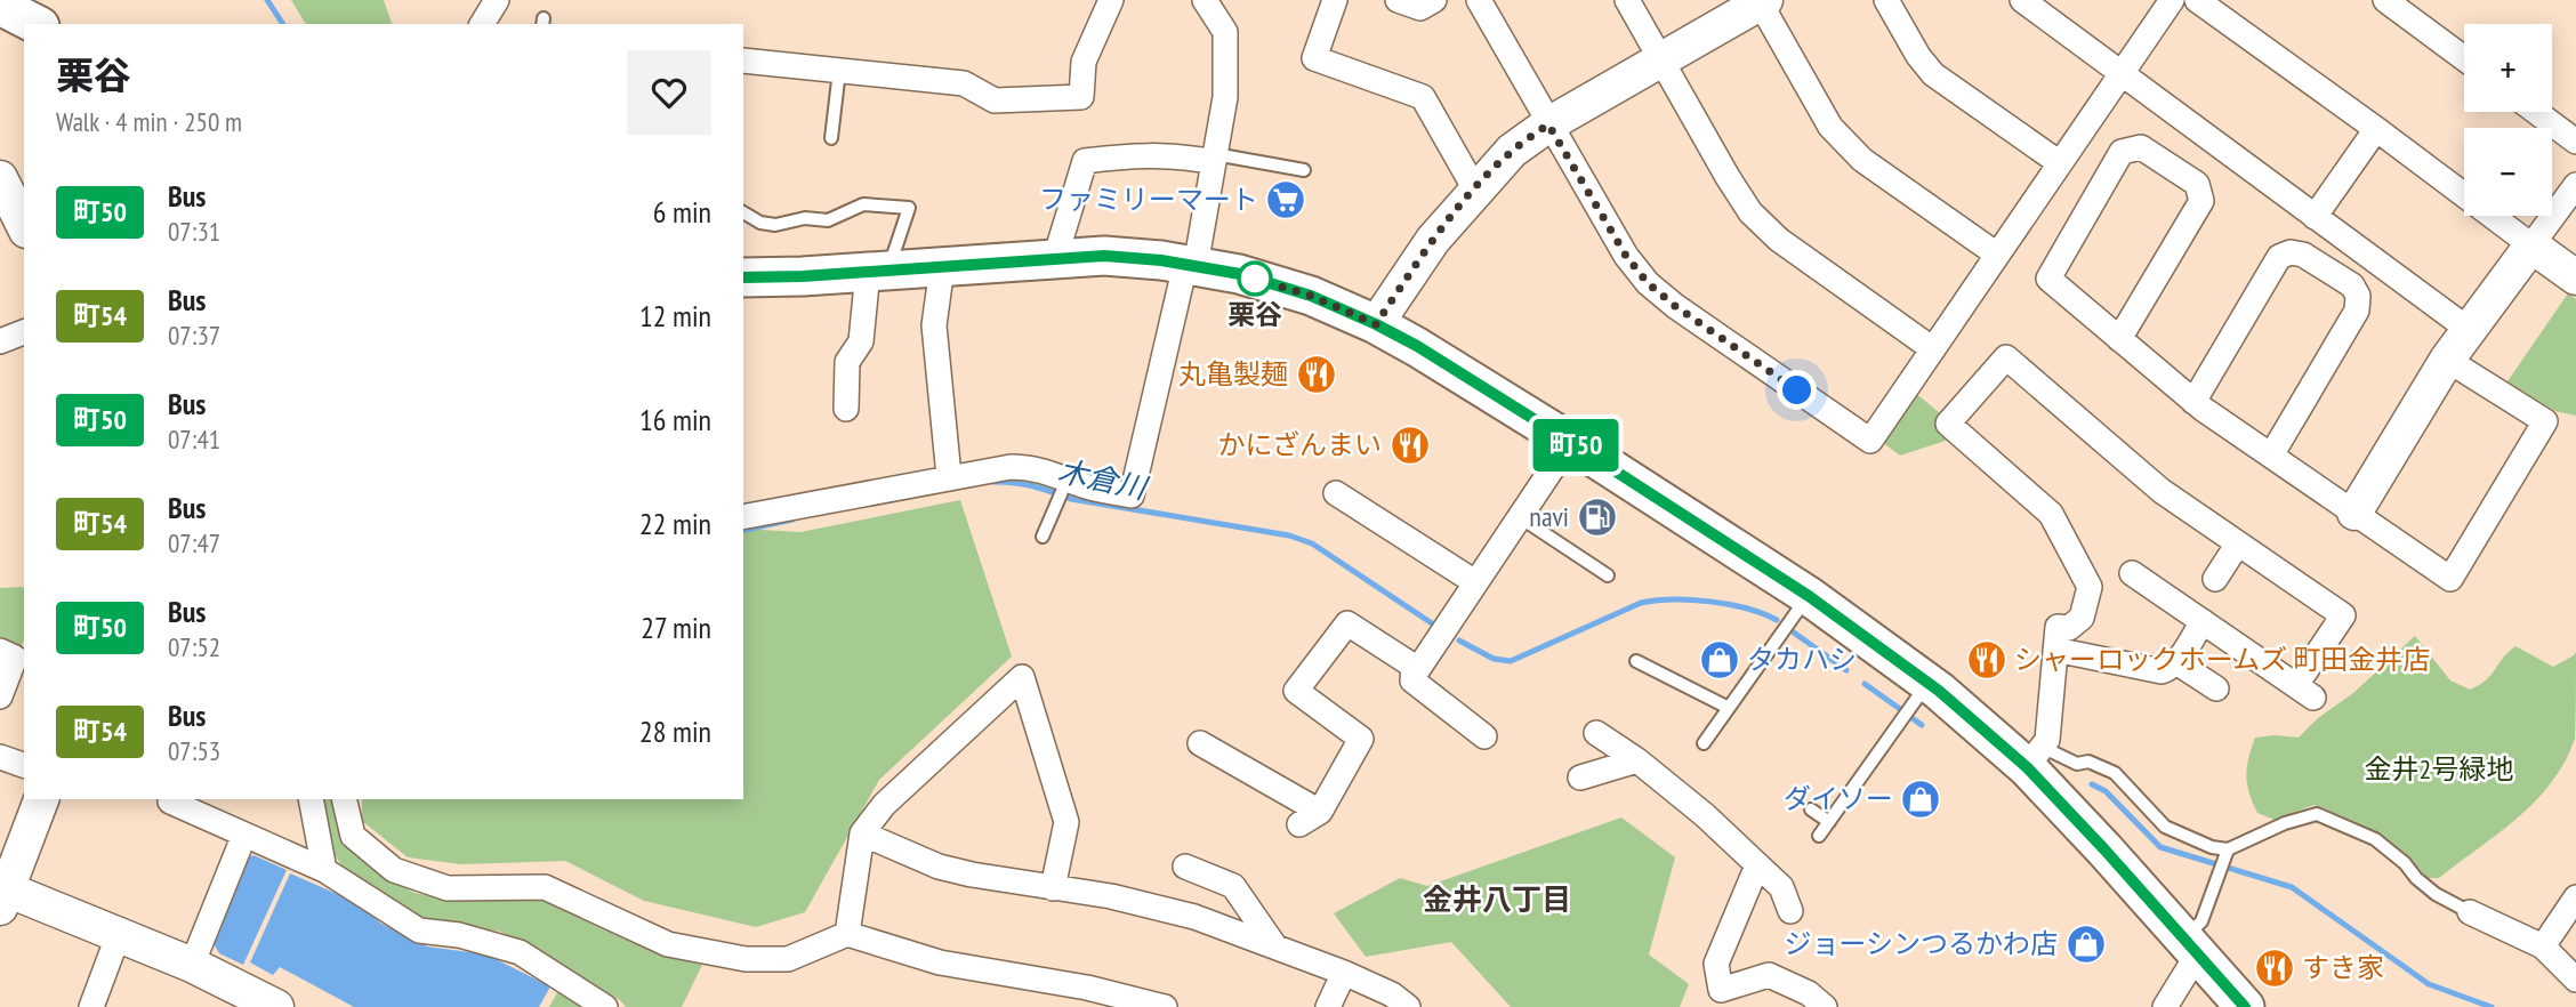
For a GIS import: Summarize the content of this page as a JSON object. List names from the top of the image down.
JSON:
{
  "districts": ["金井八丁目"],
  "water": ["木倉川"],
  "parks": ["金井2号緑地"],
  "places": {
    "supermarket": ["ファミリーマート"],
    "other": ["栗谷"],
    "restaurant": [
      "丸亀製麺",
      "かにざんまい",
      "シャーロックホームズ 町田金井店",
      "すき家"
    ],
    "fuel station": ["navi"],
    "shop": ["タカハシ", "ダイソー", "ジョーシンつるかわ店"]
  },
  "lines": ["bus line 町50"],
  "page": {
    "on_map": "町50",
    "map_buttons": ["+", "−"],
    "heading": ["栗谷", "Walk · 4 min · 250 m"],
    "list": [
      {
        "mark": "町50",
        "name": "Bus",
        "note": "07:31",
        "value": "6 min"
      },
      {
        "mark": "町54",
        "name": "Bus",
        "note": "07:37",
        "value": "12 min"
      },
      {
        "mark": "町50",
        "name": "Bus",
        "note": "07:41",
        "value": "16 min"
      },
      {
        "mark": "町54",
        "name": "Bus",
        "note": "07:47",
        "value": "22 min"
      },
      {
        "mark": "町50",
        "name": "Bus",
        "note": "07:52",
        "value": "27 min"
      },
      {
        "mark": "町54",
        "name": "Bus",
        "note": "07:53",
        "value": "28 min"
      }
    ]
  }
}
